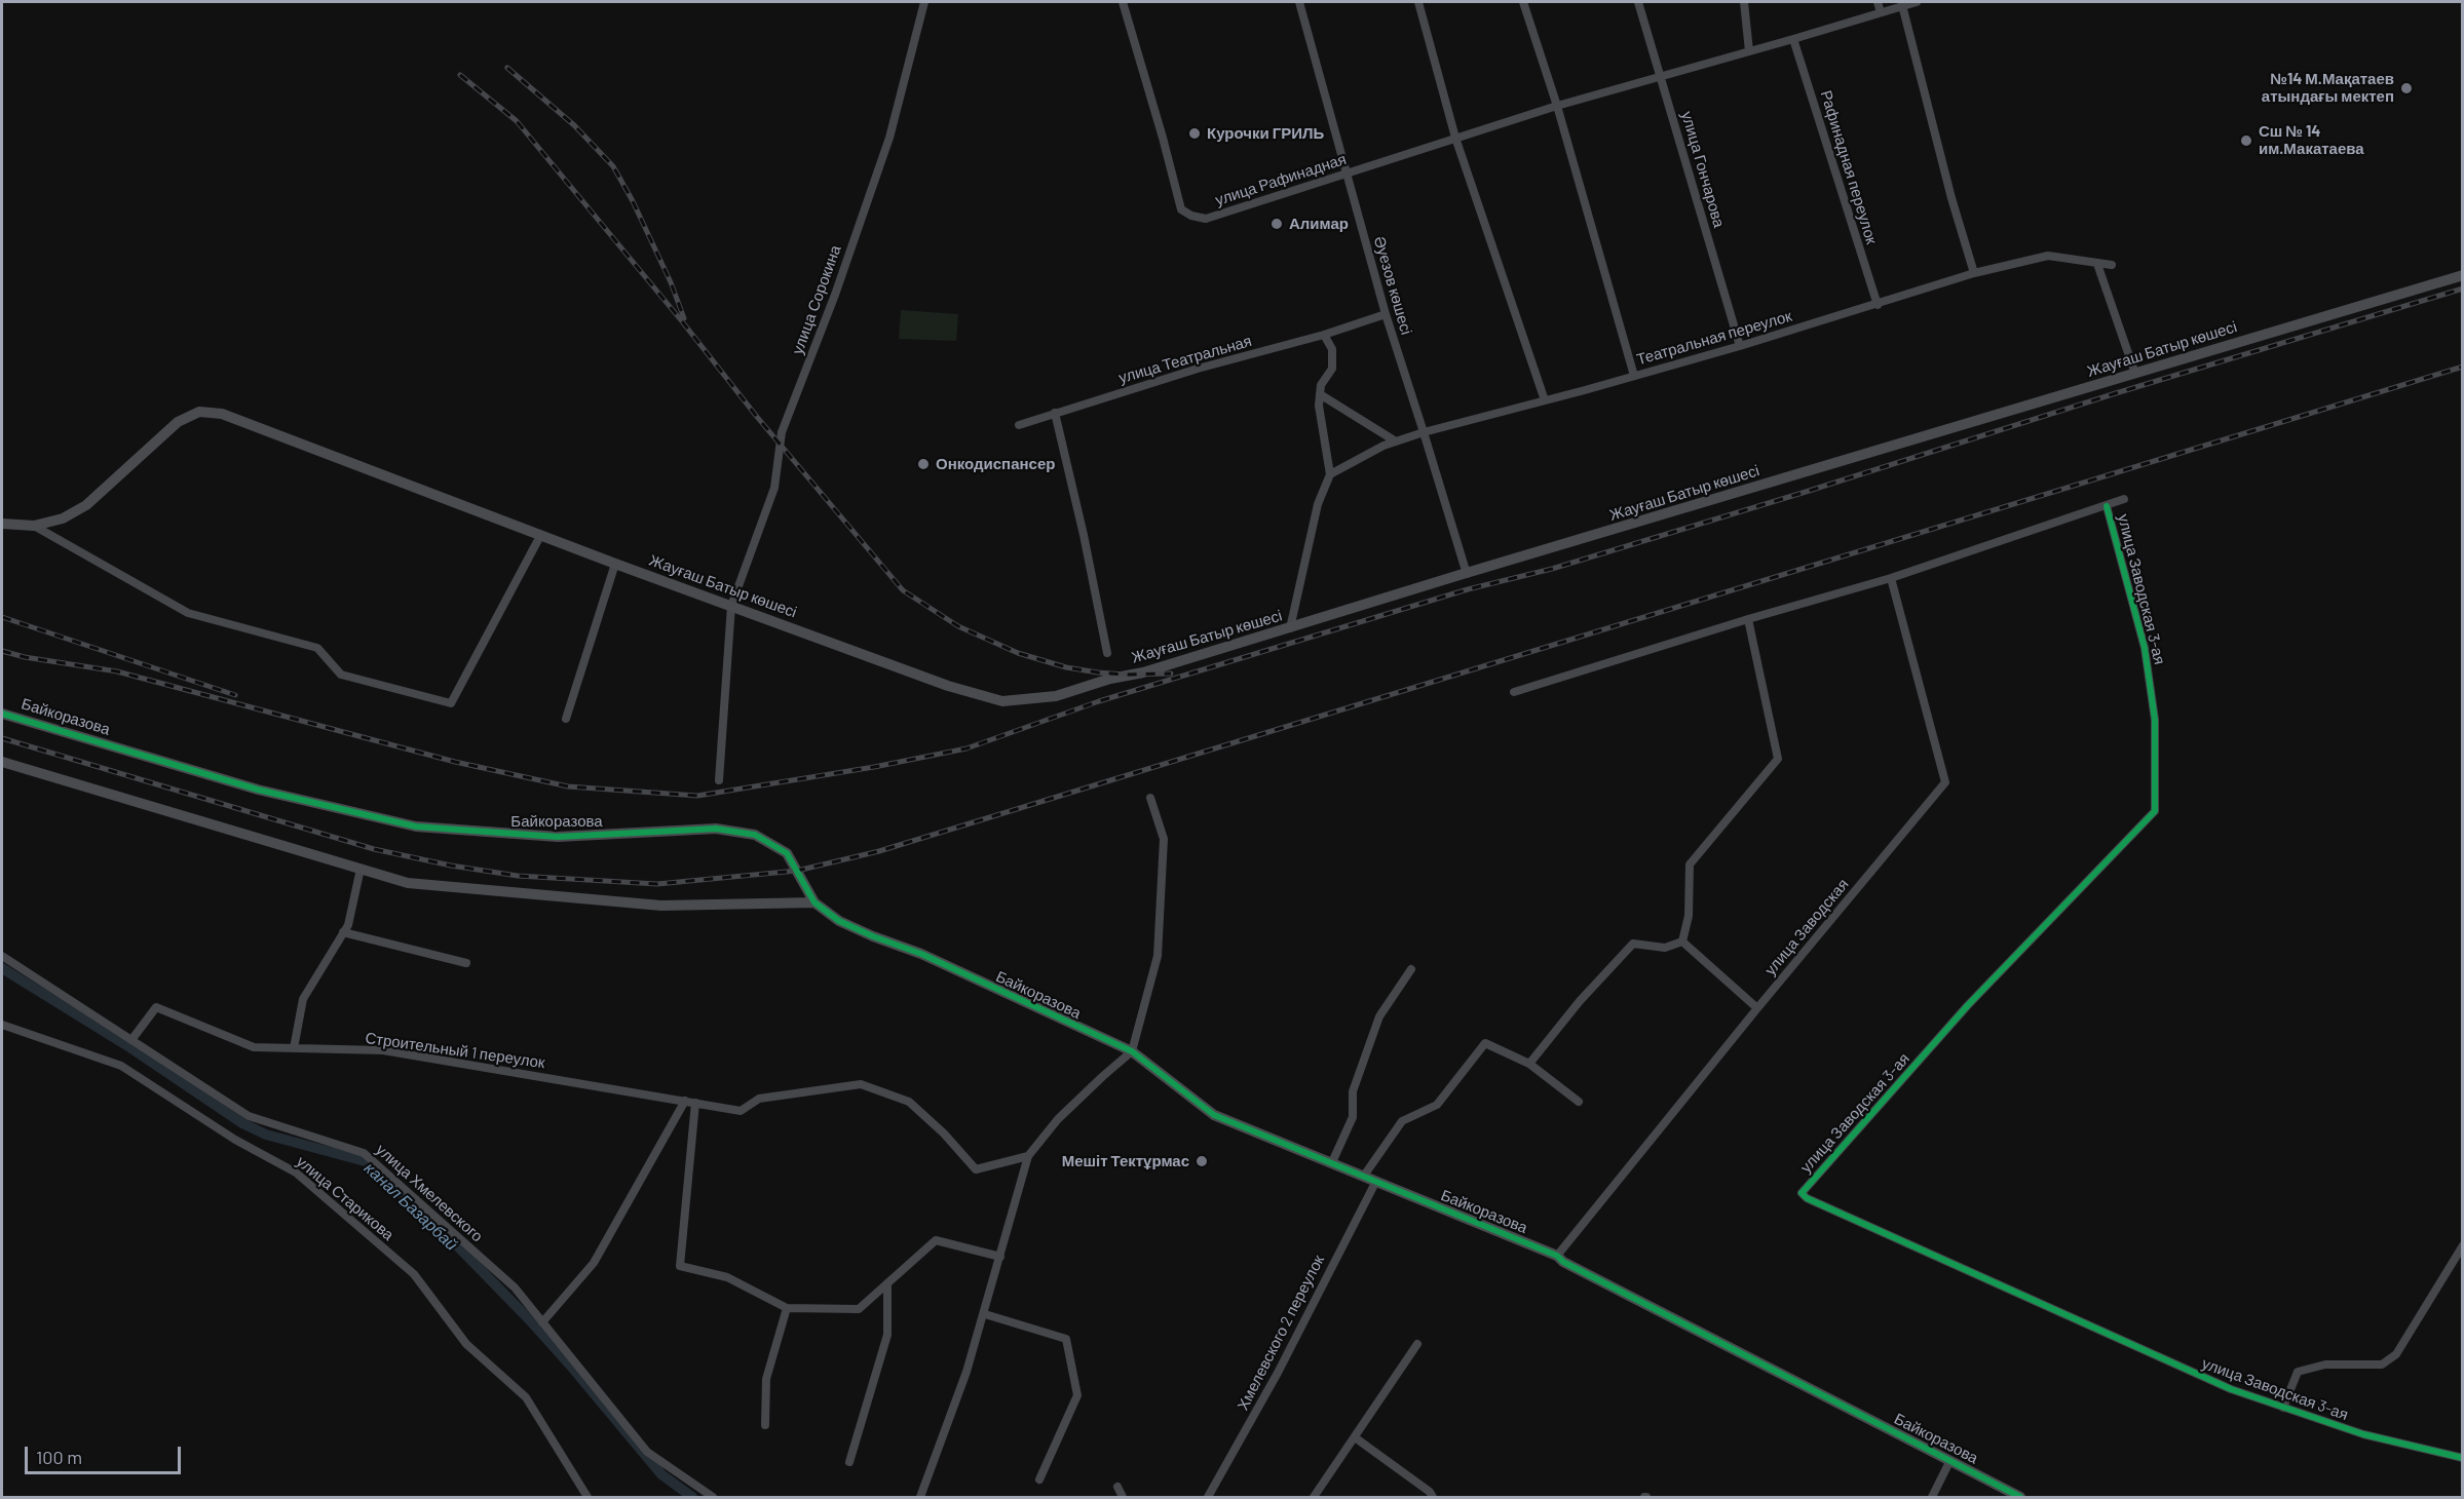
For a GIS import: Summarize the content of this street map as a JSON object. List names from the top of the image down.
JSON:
{
  "streets": {
    "street": [
      "Рафинадная переулок",
      "улица Гончарова",
      "улица Рафинадная",
      "Әуезов көшесі",
      "улица Сорокина",
      "Театральная переулок",
      "Жауғаш Батыр көшесі",
      "улица Театральная",
      "улица Заводская 3-ая",
      "Байкоразова",
      "улица Заводская",
      "Строительный 1 переулок",
      "улица Хмелевского",
      "улица Старикова",
      "Хмелевского 2 переулок"
    ]
  },
  "crossings": [
    ["Рафинадная переулок", "улица Рафинадная"],
    ["Рафинадная переулок", "Театральная переулок"],
    ["улица Гончарова", "улица Рафинадная"],
    ["улица Гончарова", "Театральная переулок"],
    ["улица Рафинадная", "Әуезов көшесі"],
    ["Әуезов көшесі", "Театральная переулок"],
    ["Әуезов көшесі", "Жауғаш Батыр көшесі"],
    ["Әуезов көшесі", "улица Театральная"],
    ["улица Сорокина", "Жауғаш Батыр көшесі"],
    ["Байкоразова", "улица Заводская"],
    ["Байкоразова", "Хмелевского 2 переулок"],
    ["Строительный 1 переулок", "улица Хмелевского"]
  ],
  "water": ["канал Базарбай"],
  "places": [
    "№14 М.Мақатаев атындағы мектеп",
    "Курочки ГРИЛЬ",
    "Сш № 14 им.Макатаева",
    "Алимар",
    "Онкодиспансер",
    "Мешіт Тектұрмас"
  ],
  "scale_bar": "100 m"
}
